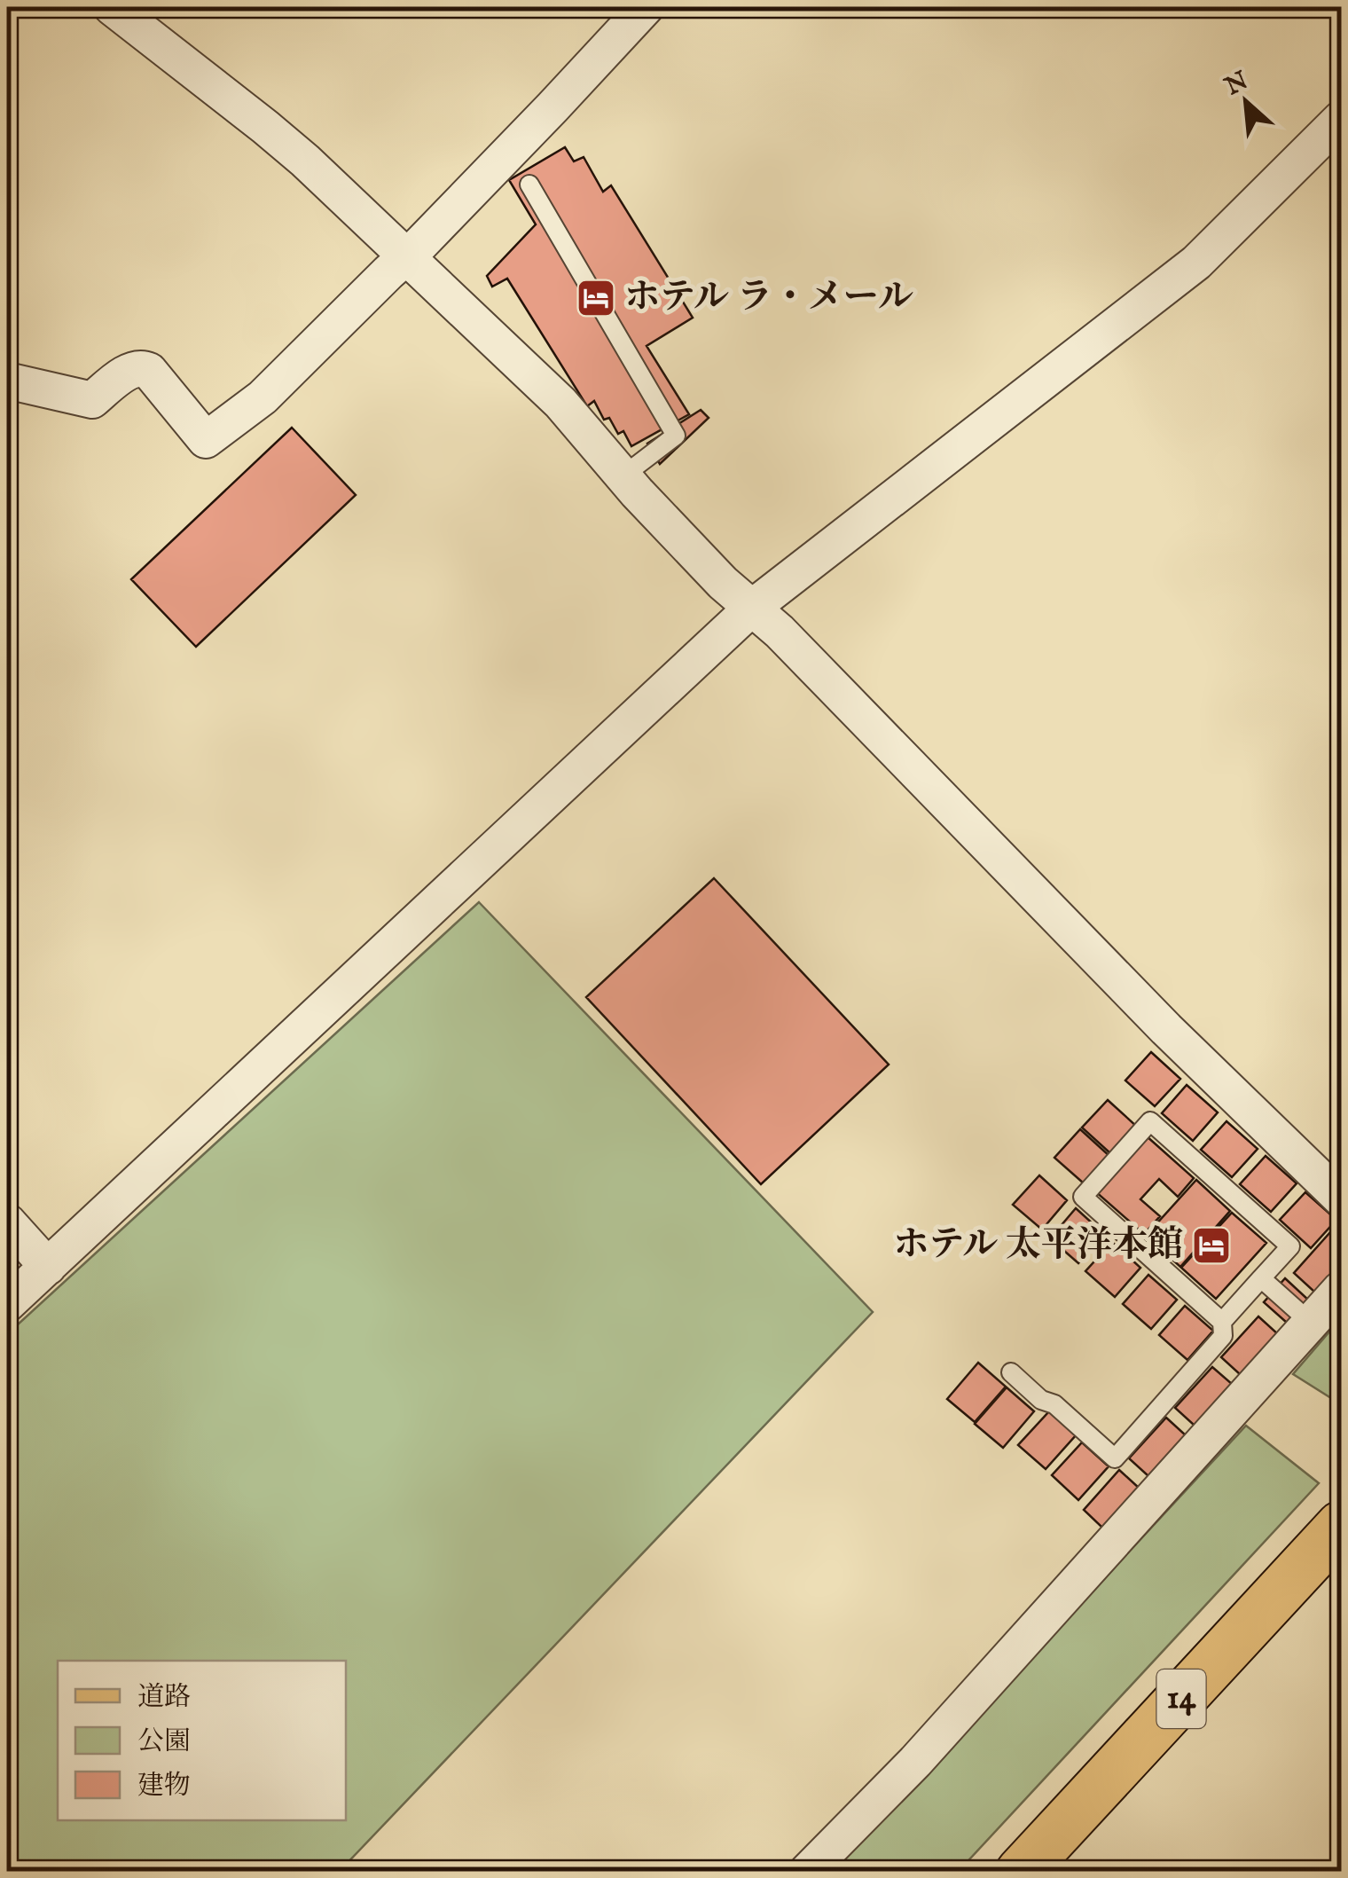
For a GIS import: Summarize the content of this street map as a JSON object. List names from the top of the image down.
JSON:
{
  "streets": {
    "main road": ["14"]
  },
  "places": {
    "hotel": ["ホテル ラ・メール", "ホテル 太平洋本館"]
  },
  "legend": ["道路", "公園", "建物"],
  "north": "top left"
}
